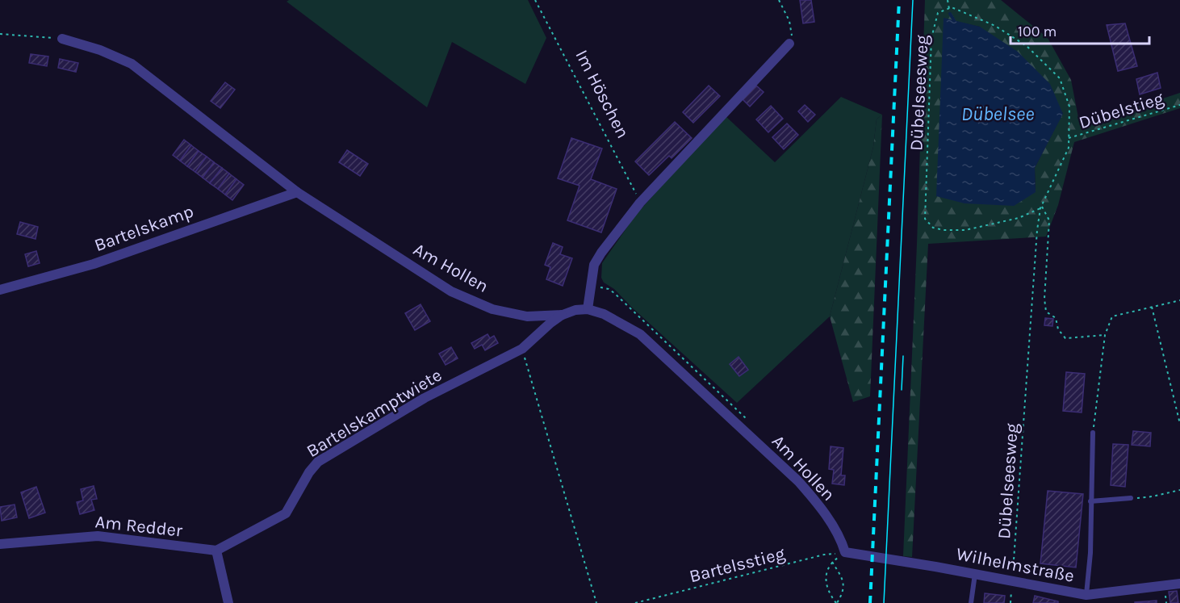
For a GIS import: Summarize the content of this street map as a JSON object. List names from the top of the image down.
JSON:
{
  "streets": {
    "street": [
      "Bartelskamp",
      "Am Hollen",
      "Bartelskamptwiete",
      "Am Redder",
      "Wilhelmstraße"
    ],
    "path": [
      "Dübelseesweg",
      "Im Höschen",
      "Dübelstieg",
      "Bartelsstieg"
    ]
  },
  "crossings": [
    ["Dübelseesweg", "Dübelstieg"],
    ["Dübelseesweg", "Wilhelmstraße"],
    ["Bartelskamp", "Am Hollen"],
    ["Am Hollen", "Bartelskamptwiete"],
    ["Am Hollen", "Bartelsstieg"],
    ["Am Hollen", "Wilhelmstraße"],
    ["Bartelskamptwiete", "Am Redder"],
    ["Bartelsstieg", "Wilhelmstraße"]
  ],
  "water": ["Dübelsee"],
  "scale_bar": "100 m"
}
